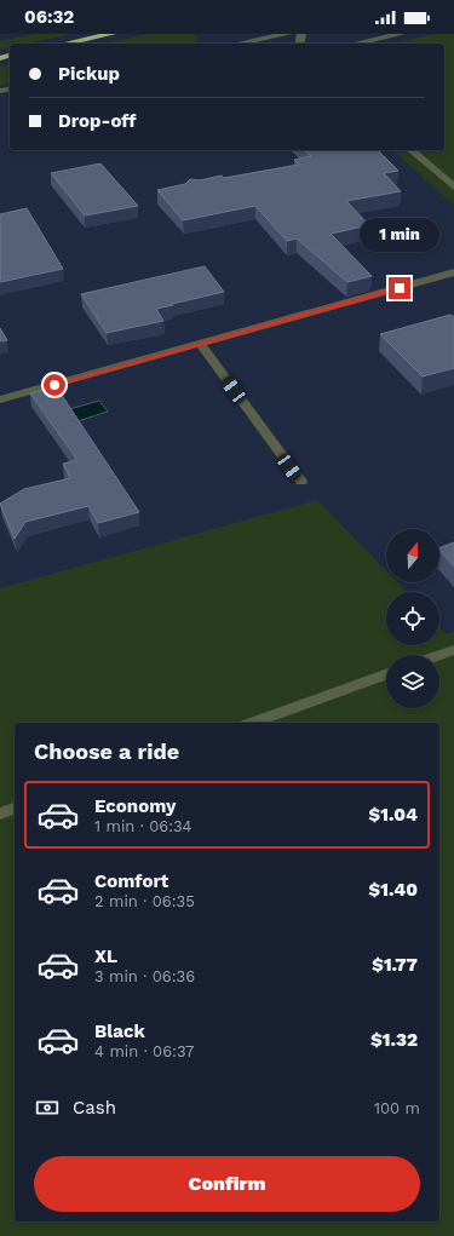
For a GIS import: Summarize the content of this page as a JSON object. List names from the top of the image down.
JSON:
{
  "north": "top",
  "page": {
    "status": "06:32",
    "banner": ["Pickup", "Drop-off"],
    "bubble": "1 min",
    "heading": "Choose a ride",
    "list": [
      {
        "name": "Economy",
        "note": "1 min · 06:34",
        "value": "$1.04"
      },
      {
        "name": "Comfort",
        "note": "2 min · 06:35",
        "value": "$1.40"
      },
      {
        "name": "XL",
        "note": "3 min · 06:36",
        "value": "$1.77"
      },
      {
        "name": "Black",
        "note": "4 min · 06:37",
        "value": "$1.32"
      }
    ],
    "pay": ["Cash", "100 m"],
    "buttons": "Confirm"
  }
}
